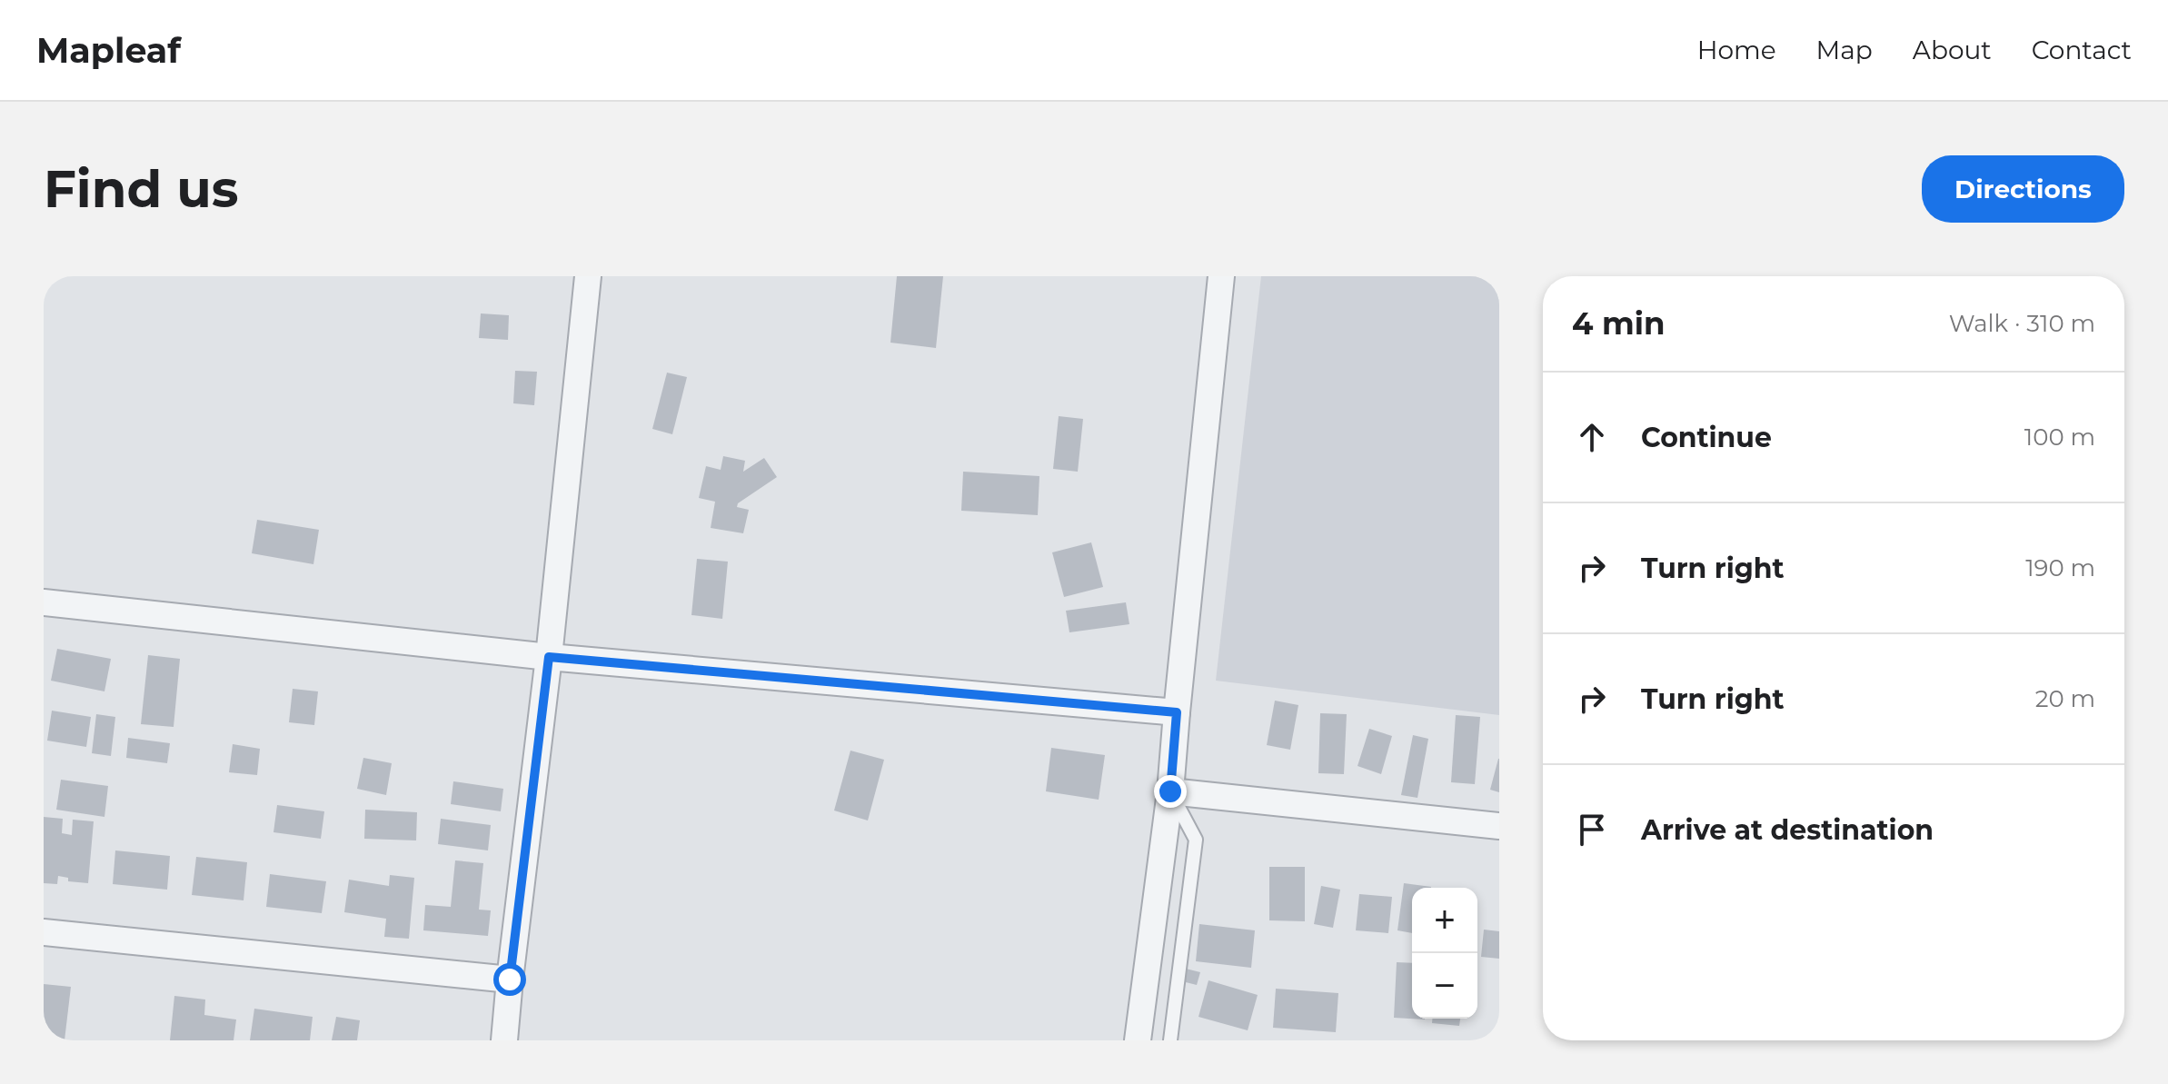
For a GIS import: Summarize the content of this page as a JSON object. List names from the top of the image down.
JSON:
{
  "page": {
    "header": "Mapleaf",
    "nav": [
      "Home",
      "Map",
      "About",
      "Contact"
    ],
    "buttons": "Directions",
    "title": "Find us",
    "heading": ["4 min", "Walk · 310 m"],
    "list": [
      ["Continue", "100 m"],
      ["Turn right", "190 m"],
      ["Turn right", "20 m"],
      "Arrive at destination"
    ],
    "map_buttons": ["+", "−"]
  }
}
